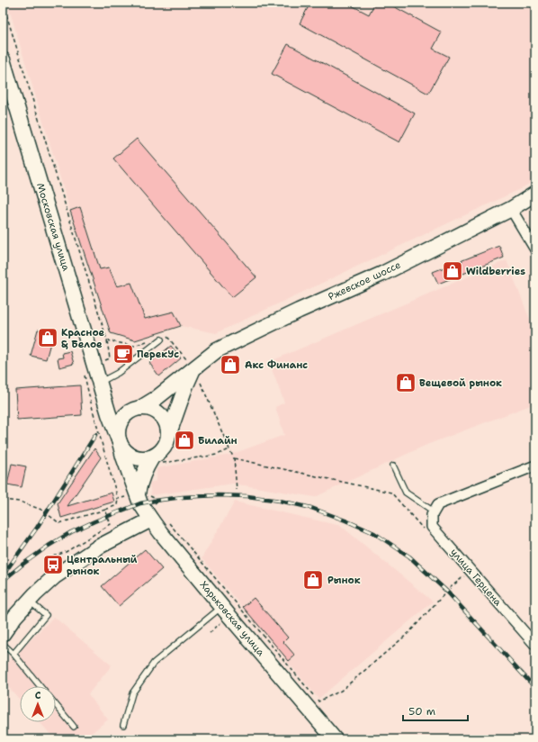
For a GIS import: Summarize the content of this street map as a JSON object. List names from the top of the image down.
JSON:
{
  "streets": {
    "main road": ["Московская улица", "Ржевское шоссе", "Харьковская улица"],
    "street": ["улица Герцена"]
  },
  "crossings": [
    ["Московская улица", "Ржевское шоссе"],
    ["Московская улица", "Харьковская улица"],
    ["Ржевское шоссе", "Харьковская улица"]
  ],
  "places": {
    "shop": [
      "Wildberries",
      "Красное & Белое",
      "Акс Финанс",
      "Вещевой рынок",
      "Билайн",
      "Рынок"
    ],
    "cafe": ["ПерекУс"],
    "bus stop": ["Центральный рынок"]
  },
  "scale_bar": "50 m",
  "north": "top"
}
